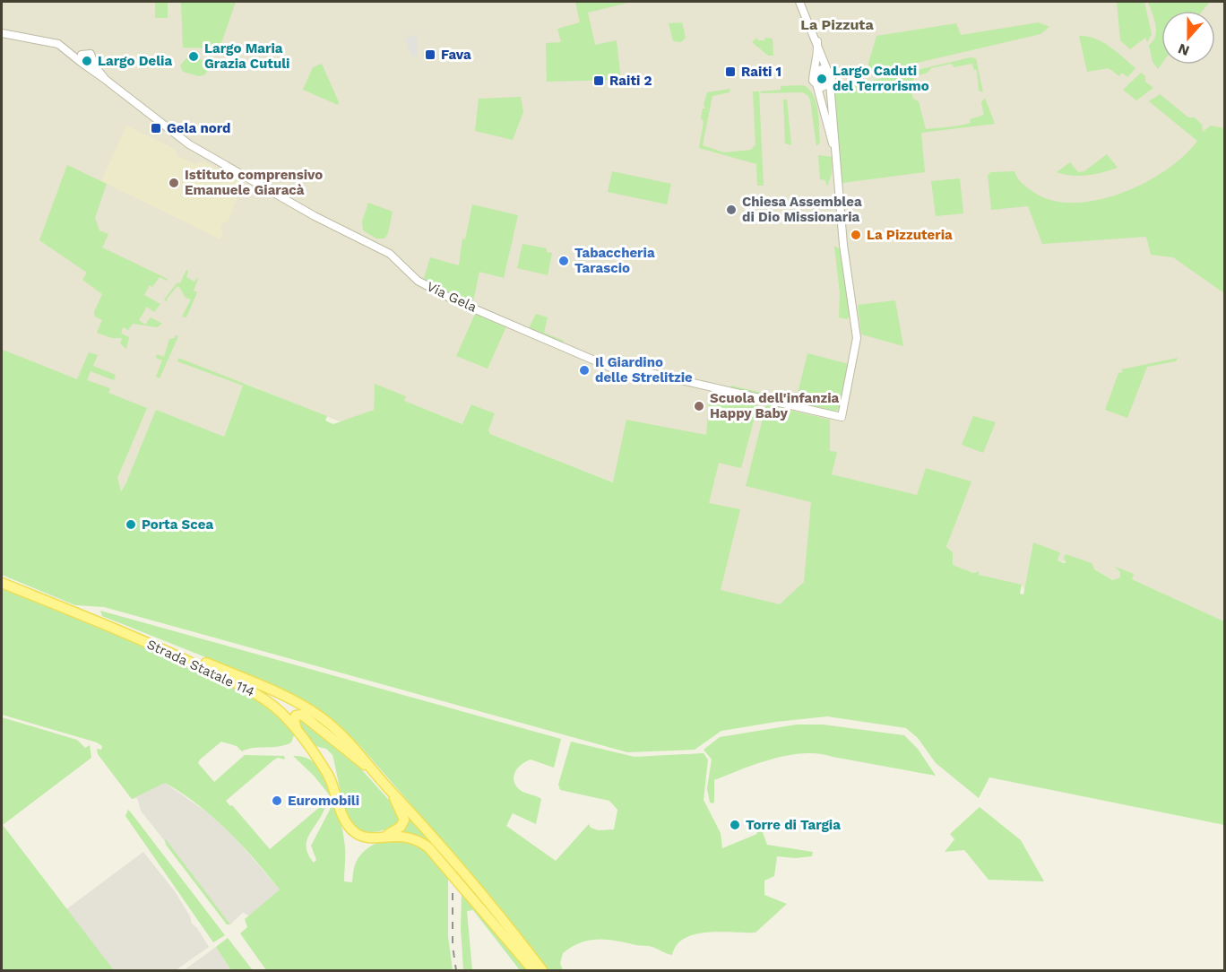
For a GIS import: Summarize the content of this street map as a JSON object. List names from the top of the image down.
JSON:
{
  "streets": {
    "main road": ["Strada Statale 114"],
    "street": ["Via Gela"]
  },
  "districts": ["La Pizzuta"],
  "places": {
    "transit": [
      "Fava",
      "Raiti 1",
      "Raiti 2",
      "Gela nord"
    ],
    "other": [
      "Largo Maria Grazia Cutuli",
      "Largo Delia",
      "Largo Caduti del Terrorismo",
      "Istituto comprensivo Emanuele Giaracà",
      "Chiesa Assemblea di Dio Missionaria",
      "La Pizzuteria",
      "Tabaccheria Tarascio",
      "Il Giardino delle Strelitzie",
      "Scuola dell'infanzia Happy Baby",
      "Porta Scea",
      "Euromobili",
      "Torre di Targia"
    ]
  },
  "north": "bottom"
}
